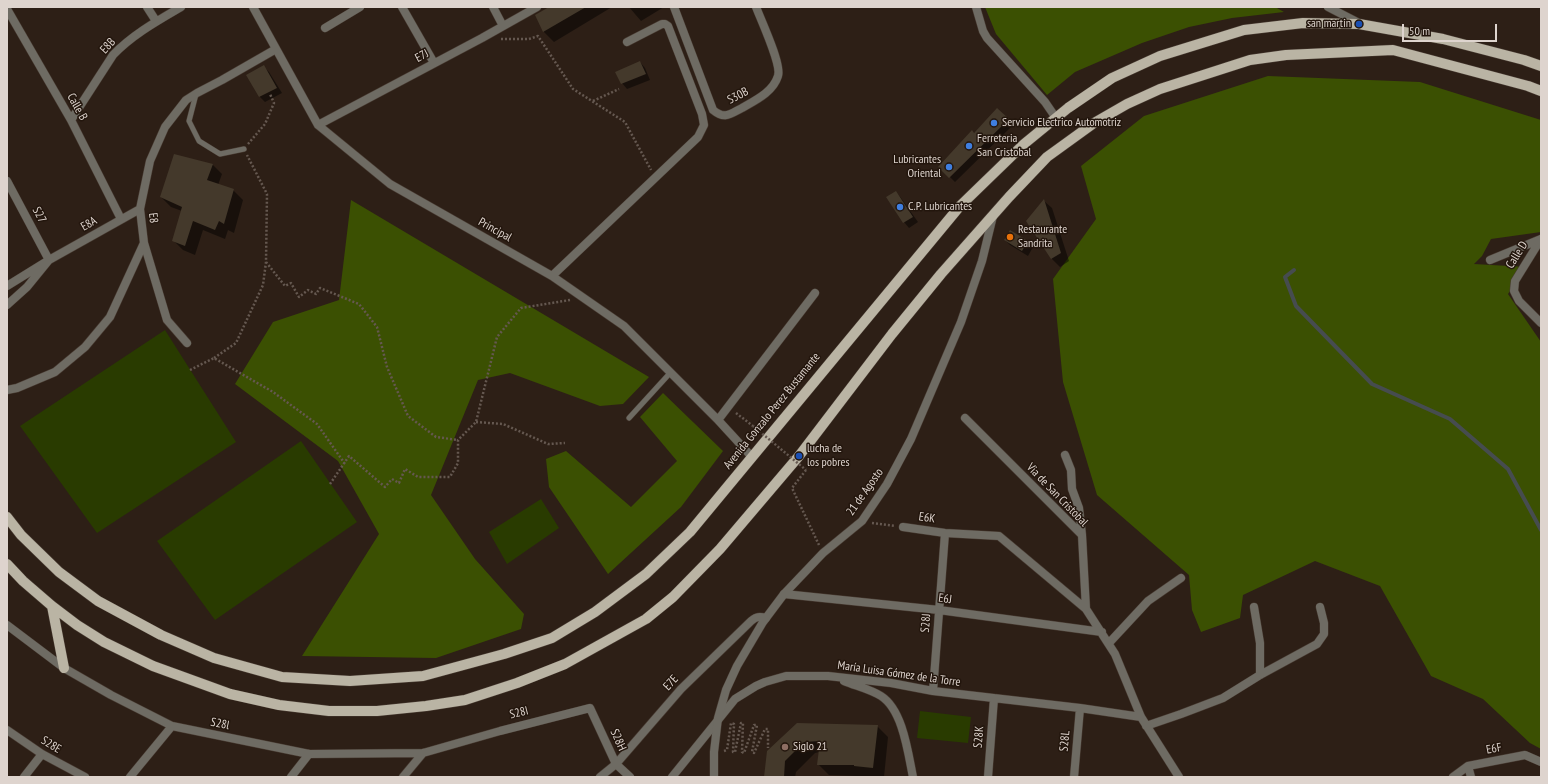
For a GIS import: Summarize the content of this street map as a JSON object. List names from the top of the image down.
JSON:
{
  "streets": {
    "main road": ["Avenida Gonzalo Perez Bustamante"],
    "street": [
      "E8B",
      "E7J",
      "S30B",
      "Calle B",
      "S27",
      "E8",
      "E8A",
      "Principal",
      "Calle D",
      "21 de Agosto",
      "Via de San Cristobal",
      "E6K",
      "E6J",
      "S28J",
      "María Luisa Gómez de la Torre",
      "E7E",
      "S28I",
      "S28l",
      "S28K",
      "S28H",
      "S28L",
      "S28E",
      "E6F"
    ]
  },
  "crossings": [
    ["E8B", "Calle B"],
    ["E7J", "Principal"],
    ["Calle B", "E8A"],
    ["S27", "E8A"],
    ["E8", "E8A"],
    ["E8", "Principal"],
    ["Principal", "Avenida Gonzalo Perez Bustamante"],
    ["21 de Agosto", "E6K"],
    ["21 de Agosto", "E6J"],
    ["21 de Agosto", "María Luisa Gómez de la Torre"],
    ["21 de Agosto", "E7E"],
    ["Via de San Cristobal", "E6K"],
    ["E6K", "S28J"],
    ["E6J", "S28J"],
    ["S28J", "María Luisa Gómez de la Torre"],
    ["María Luisa Gómez de la Torre", "S28K"],
    ["María Luisa Gómez de la Torre", "S28L"],
    ["E7E", "S28H"],
    ["S28I", "S28l"],
    ["S28I", "S28H"]
  ],
  "places": [
    "san martin",
    "Servicio Electrico Automotriz",
    "Ferreteria San Cristobal",
    "Lubricantes Oriental",
    "C.P. Lubricantes",
    "Restaurante Sandrita",
    "lucha de los pobres",
    "Siglo 21"
  ],
  "scale_bar": "50 m"
}
